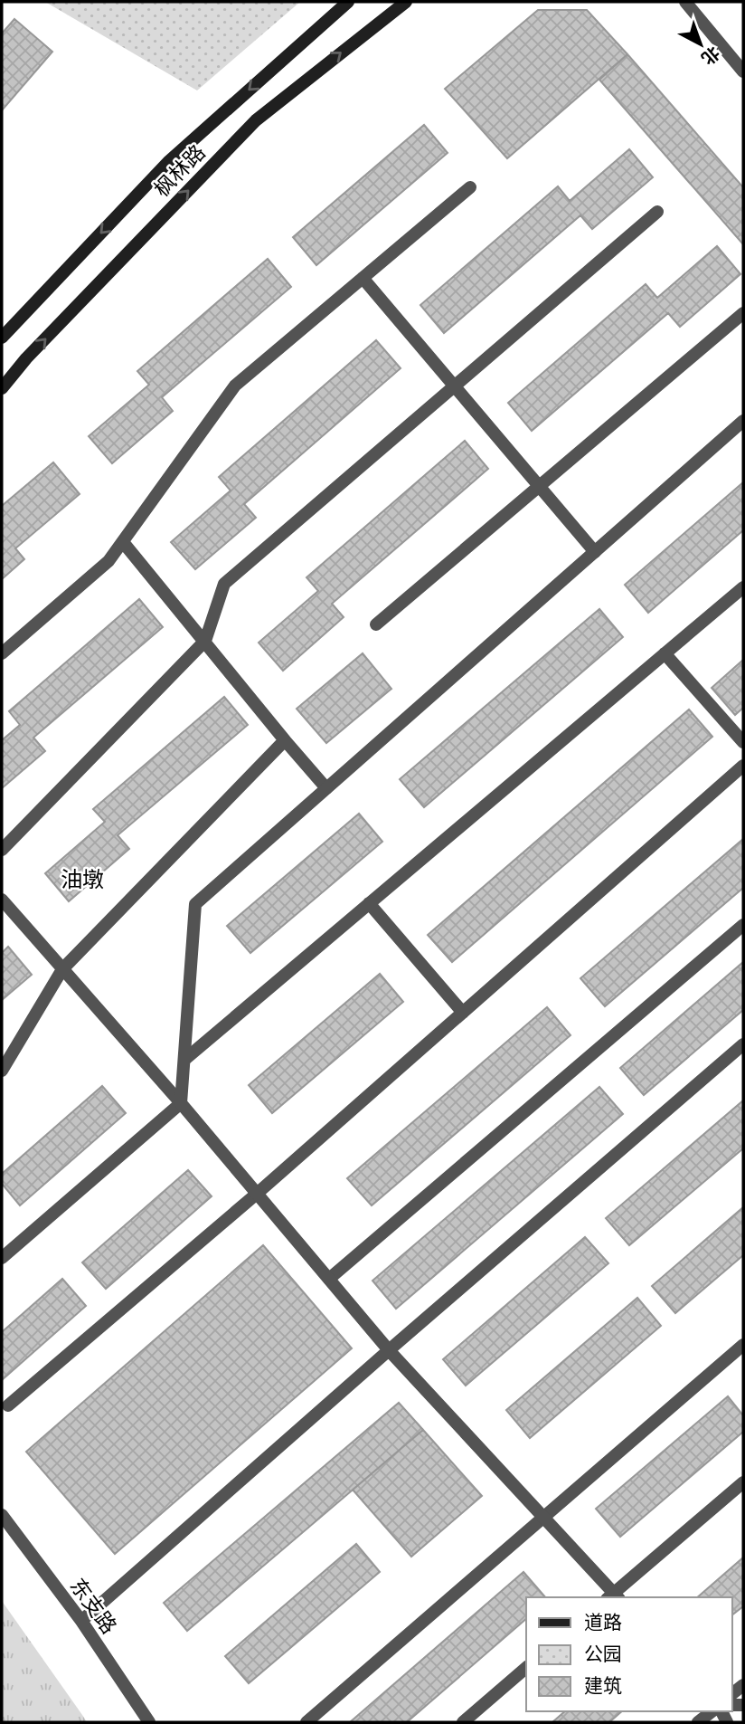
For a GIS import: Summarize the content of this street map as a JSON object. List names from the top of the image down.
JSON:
{
  "streets": {
    "main road": ["枫林路"],
    "street": ["东支路"]
  },
  "districts": ["油墩"],
  "legend": ["道路", "公园", "建筑"],
  "north": "bottom right"
}
